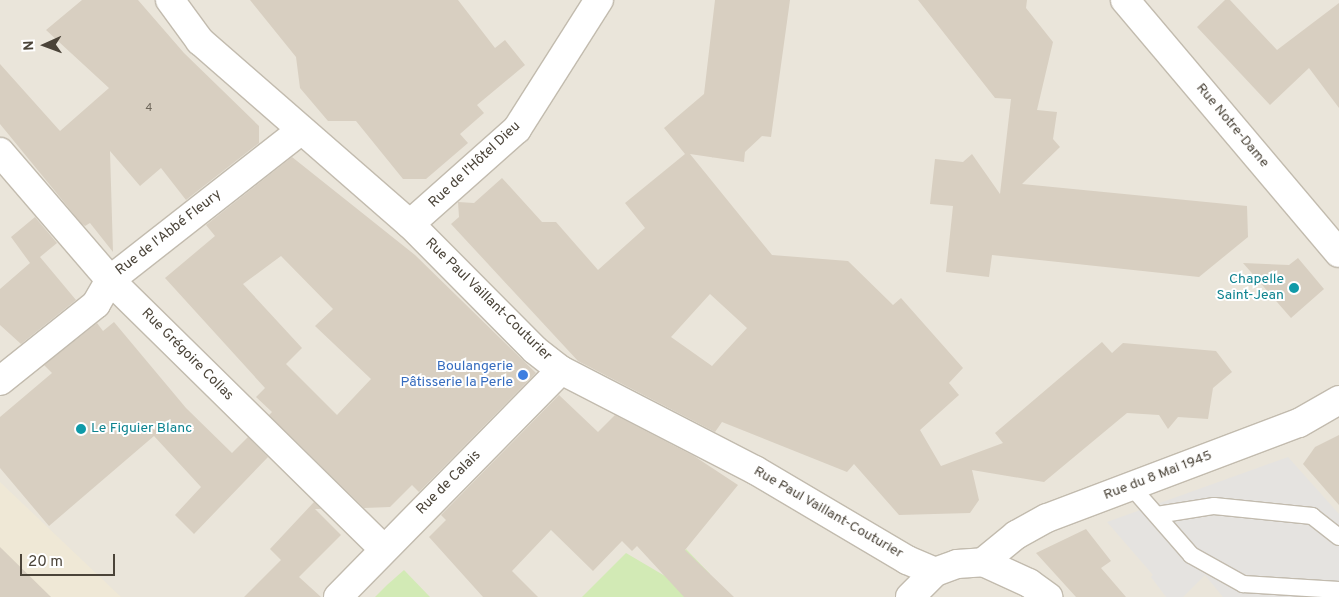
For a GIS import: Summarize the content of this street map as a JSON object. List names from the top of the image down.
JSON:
{
  "streets": {
    "street": [
      "Rue Notre-Dame",
      "Rue de l'Hôtel Dieu",
      "Rue de l'Abbé Fleury",
      "Rue Paul Vaillant-Couturier",
      "Rue Grégoire Collas",
      "Rue du 8 Mai 1945",
      "Rue de Calais"
    ]
  },
  "crossings": [
    ["Rue de l'Hôtel Dieu", "Rue Paul Vaillant-Couturier"],
    ["Rue de l'Abbé Fleury", "Rue Paul Vaillant-Couturier"],
    ["Rue de l'Abbé Fleury", "Rue Grégoire Collas"],
    ["Rue Paul Vaillant-Couturier", "Rue de Calais"],
    ["Rue Grégoire Collas", "Rue de Calais"]
  ],
  "places": ["Chapelle Saint-Jean", "Boulangerie Pâtisserie la Perle", "Le Figuier Blanc"],
  "house_numbers": ["4"],
  "scale_bar": "20 m",
  "north": "left"
}
